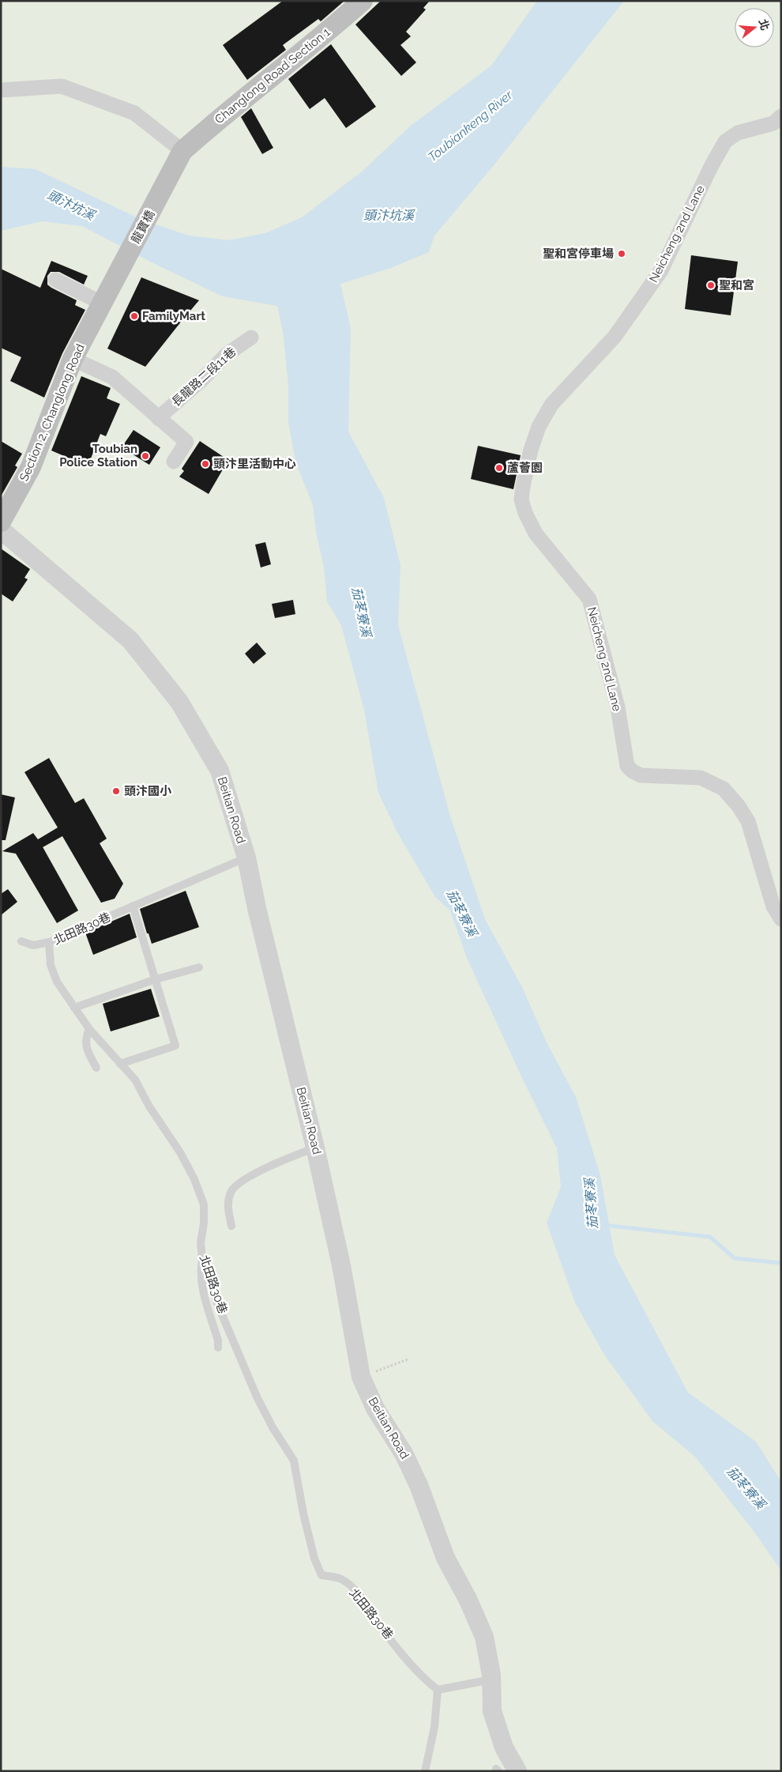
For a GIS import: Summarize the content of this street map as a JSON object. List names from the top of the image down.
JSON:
{
  "streets": {
    "main road": ["Changlong Road Section 1", "龍寶橋", "Section 2, Changlong Road"],
    "street": ["Neicheng 2nd Lane", "長龍路二段11巷", "Beitian Road"],
    "lane": ["北田路30巷"]
  },
  "crossings": [
    ["Changlong Road Section 1", "龍寶橋"],
    ["龍寶橋", "Section 2, Changlong Road"],
    ["Beitian Road", "北田路30巷"]
  ],
  "water": ["Toubiankeng River", "頭汴坑溪", "茄苳寮溪"],
  "places": [
    "聖和宮停車場",
    "聖和宮",
    "FamilyMart",
    "Toubian Police Station",
    "頭汴里活動中心",
    "蘆薈園",
    "頭汴國小"
  ],
  "north": "right"
}
